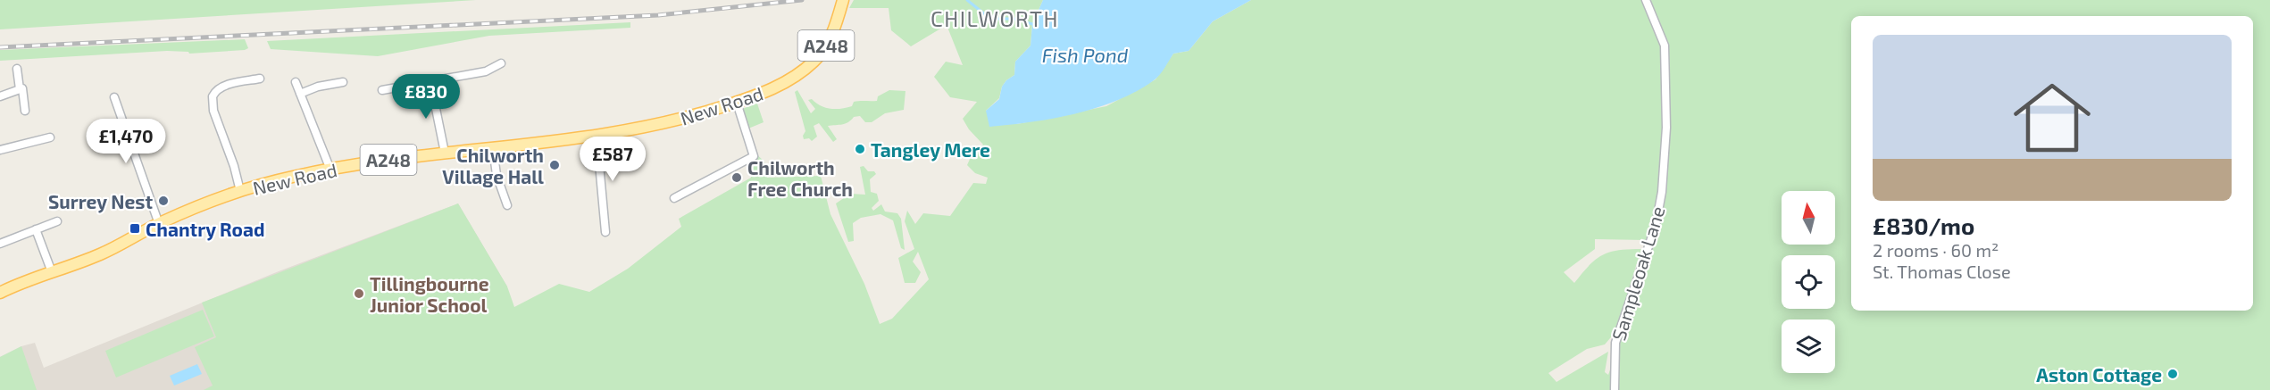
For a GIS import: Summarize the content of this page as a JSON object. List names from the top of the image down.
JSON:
{
  "streets": {
    "main road": ["A248", "New Road"],
    "street": ["Sampleoak Lane"]
  },
  "districts": ["CHILWORTH"],
  "water": ["Fish Pond"],
  "places": {
    "other": [
      "Tangley Mere",
      "Chilworth Village Hall",
      "Chilworth Free Church",
      "Surrey Nest",
      "Tillingbourne Junior School",
      "Aston Cottage"
    ],
    "transit": ["Chantry Road"]
  },
  "north": "top",
  "page": {
    "list": [
      {
        "name": "£830/mo",
        "note": "2 rooms · 60 m² · St. Thomas Close"
      }
    ],
    "price": ["£830", "£1,470", "£587"]
  }
}
